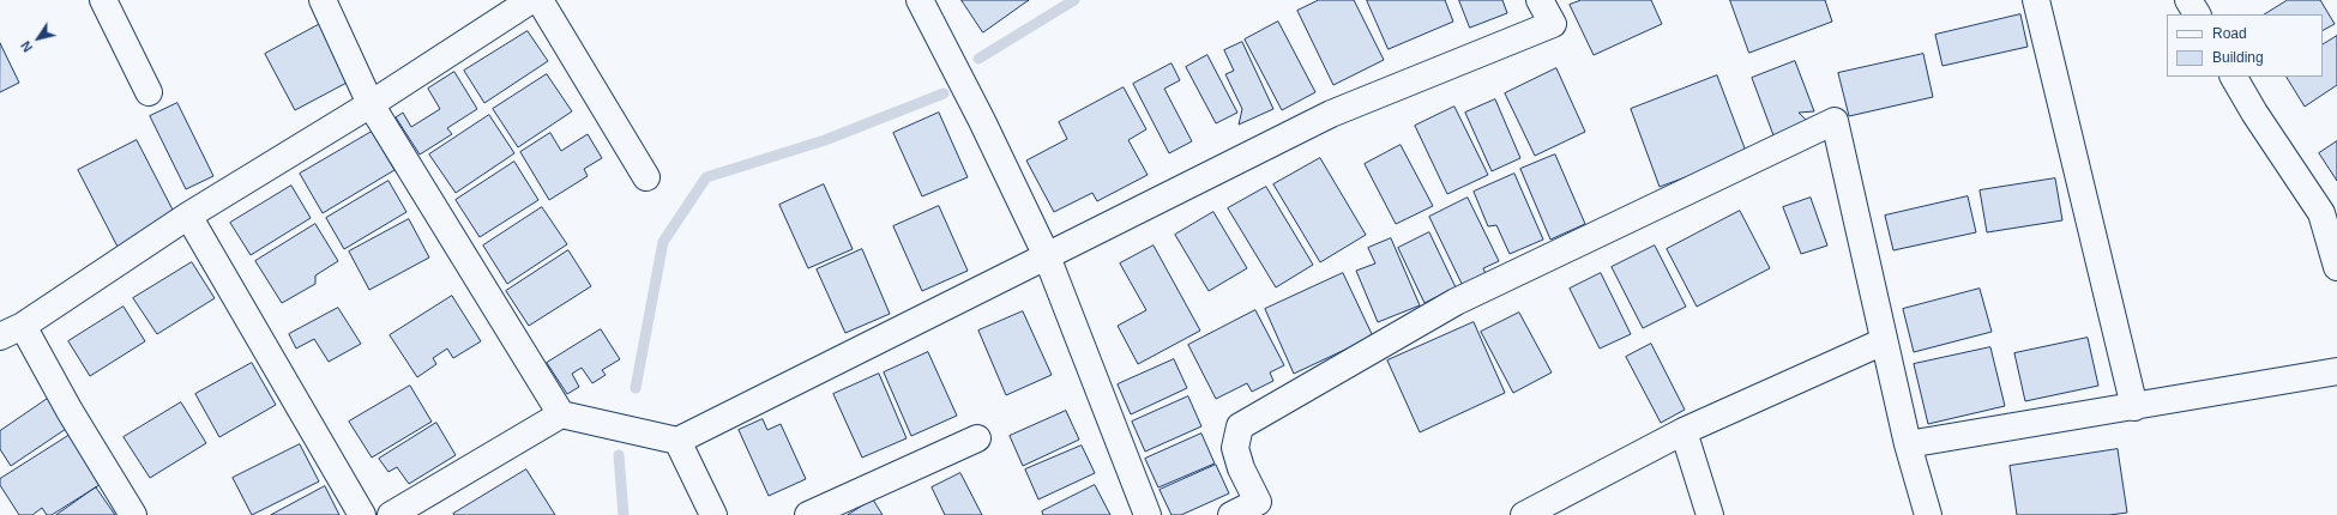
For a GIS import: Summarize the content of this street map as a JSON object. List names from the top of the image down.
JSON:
{
  "legend": ["Road", "Building"],
  "north": "bottom left"
}
